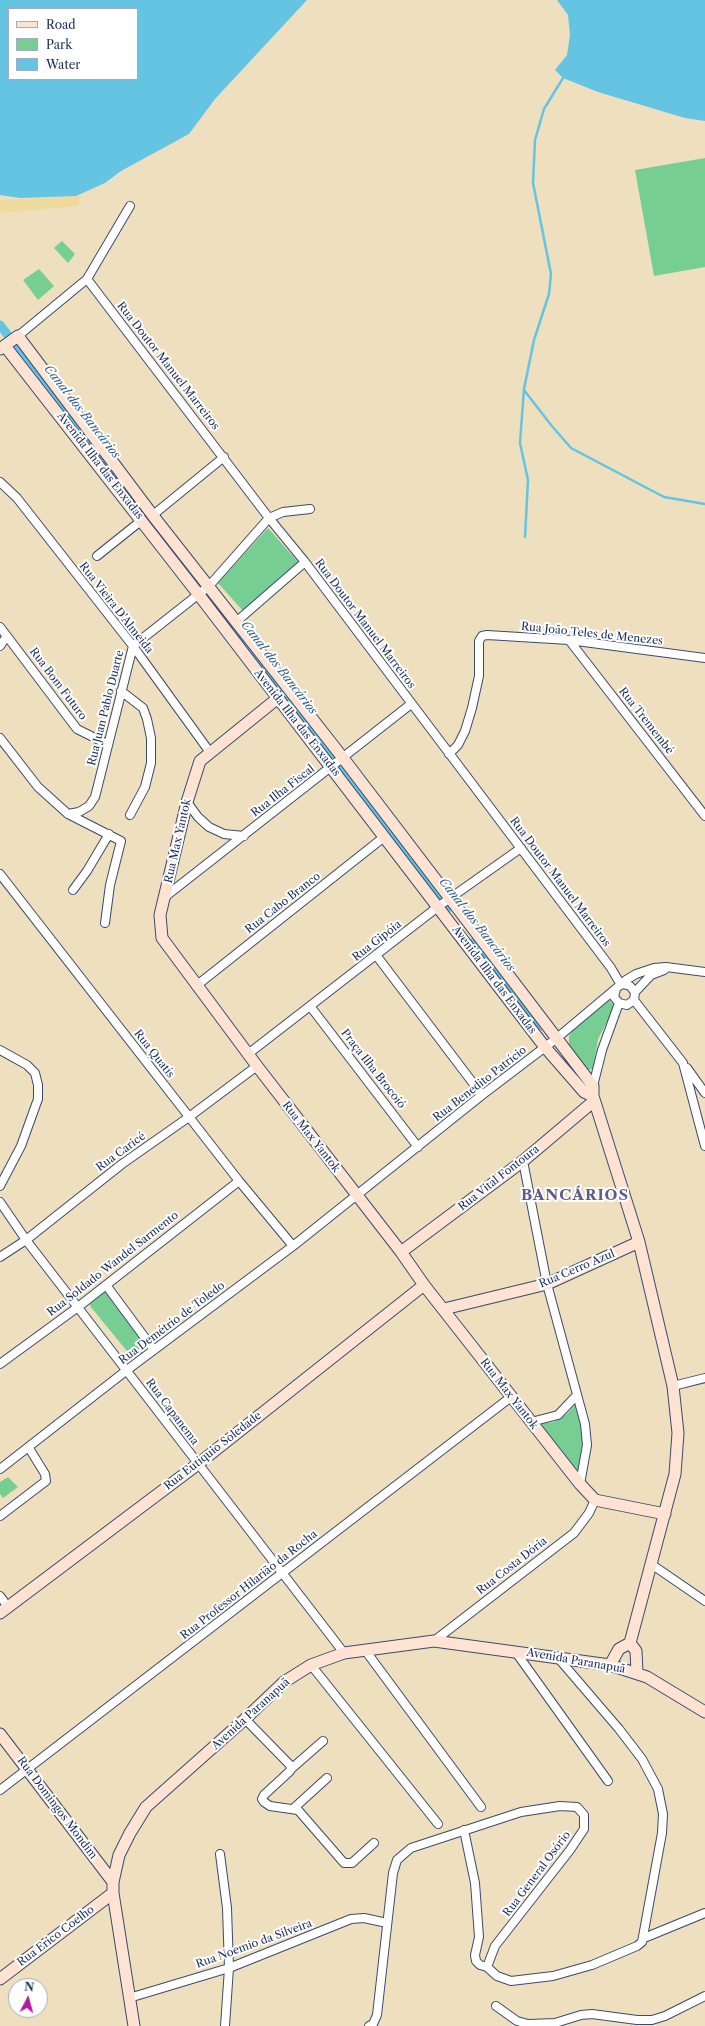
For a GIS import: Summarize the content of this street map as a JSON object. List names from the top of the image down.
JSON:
{
  "streets": {
    "street": [
      "Rua Doutor Manuel Marreiros",
      "Avenida Ilha das Enxadas",
      "Rua Vieira D'Almeida",
      "Rua João Teles de Menezes",
      "Rua Bom Futuro",
      "Rua Juan Pablo Duarte",
      "Rua Tremembé",
      "Rua Ilha Fiscal",
      "Rua Max Yantok",
      "Rua Cabo Branco",
      "Rua Gipóia",
      "Rua Quatís",
      "Praça Ilha Brocoió",
      "Rua Benedito Patrício",
      "Rua Caricé",
      "Rua Vital Fontoura",
      "Rua Soldado Wandel Sarmento",
      "Rua Cerro Azul",
      "Rua Demétrio de Toledo",
      "Rua Capanema",
      "Rua Eutíquio Soledade",
      "Rua Costa Dória",
      "Rua Professor Hilarião da Rocha",
      "Avenida Paranapuã",
      "Rua Domingos Mondim",
      "Rua General Osório",
      "Rua Erico Coelho",
      "Rua Noemio da Silveira"
    ]
  },
  "crossings": [
    ["Rua Doutor Manuel Marreiros", "Rua João Teles de Menezes"],
    ["Rua Doutor Manuel Marreiros", "Rua Juan Pablo Duarte"],
    ["Rua Doutor Manuel Marreiros", "Rua Ilha Fiscal"],
    ["Rua Doutor Manuel Marreiros", "Rua Gipóia"],
    ["Rua Doutor Manuel Marreiros", "Rua Benedito Patrício"],
    ["Avenida Ilha das Enxadas", "Rua Juan Pablo Duarte"],
    ["Avenida Ilha das Enxadas", "Rua Ilha Fiscal"],
    ["Avenida Ilha das Enxadas", "Rua Max Yantok"],
    ["Avenida Ilha das Enxadas", "Rua Cabo Branco"],
    ["Avenida Ilha das Enxadas", "Rua Gipóia"],
    ["Avenida Ilha das Enxadas", "Rua Benedito Patrício"],
    ["Avenida Ilha das Enxadas", "Rua Vital Fontoura"],
    ["Rua Vieira D'Almeida", "Rua Juan Pablo Duarte"],
    ["Rua Vieira D'Almeida", "Rua Max Yantok"],
    ["Rua João Teles de Menezes", "Rua Tremembé"],
    ["Rua Bom Futuro", "Rua Juan Pablo Duarte"],
    ["Rua Ilha Fiscal", "Rua Max Yantok"],
    ["Rua Max Yantok", "Rua Cabo Branco"],
    ["Rua Max Yantok", "Rua Gipóia"],
    ["Rua Max Yantok", "Rua Benedito Patrício"],
    ["Rua Max Yantok", "Rua Caricé"],
    ["Rua Max Yantok", "Rua Vital Fontoura"],
    ["Rua Max Yantok", "Rua Cerro Azul"],
    ["Rua Max Yantok", "Rua Demétrio de Toledo"],
    ["Rua Max Yantok", "Rua Eutíquio Soledade"],
    ["Rua Max Yantok", "Rua Costa Dória"],
    ["Rua Max Yantok", "Rua Professor Hilarião da Rocha"],
    ["Rua Gipóia", "Praça Ilha Brocoió"],
    ["Rua Quatís", "Rua Caricé"],
    ["Rua Quatís", "Rua Soldado Wandel Sarmento"],
    ["Rua Quatís", "Rua Demétrio de Toledo"],
    ["Praça Ilha Brocoió", "Rua Benedito Patrício"],
    ["Rua Benedito Patrício", "Rua Demétrio de Toledo"],
    ["Rua Caricé", "Rua Capanema"],
    ["Rua Soldado Wandel Sarmento", "Rua Capanema"],
    ["Rua Demétrio de Toledo", "Rua Capanema"],
    ["Rua Capanema", "Rua Eutíquio Soledade"],
    ["Rua Capanema", "Rua Professor Hilarião da Rocha"],
    ["Rua Capanema", "Avenida Paranapuã"],
    ["Rua Costa Dória", "Avenida Paranapuã"],
    ["Rua Professor Hilarião da Rocha", "Rua Domingos Mondim"],
    ["Avenida Paranapuã", "Rua Domingos Mondim"],
    ["Avenida Paranapuã", "Rua Erico Coelho"],
    ["Avenida Paranapuã", "Rua Noemio da Silveira"],
    ["Rua Domingos Mondim", "Rua Erico Coelho"],
    ["Rua General Osório", "Rua Noemio da Silveira"]
  ],
  "districts": ["BANCÁRIOS"],
  "water": ["Canal dos Bancários"],
  "legend": ["Road", "Park", "Water"],
  "north": "top"
}
